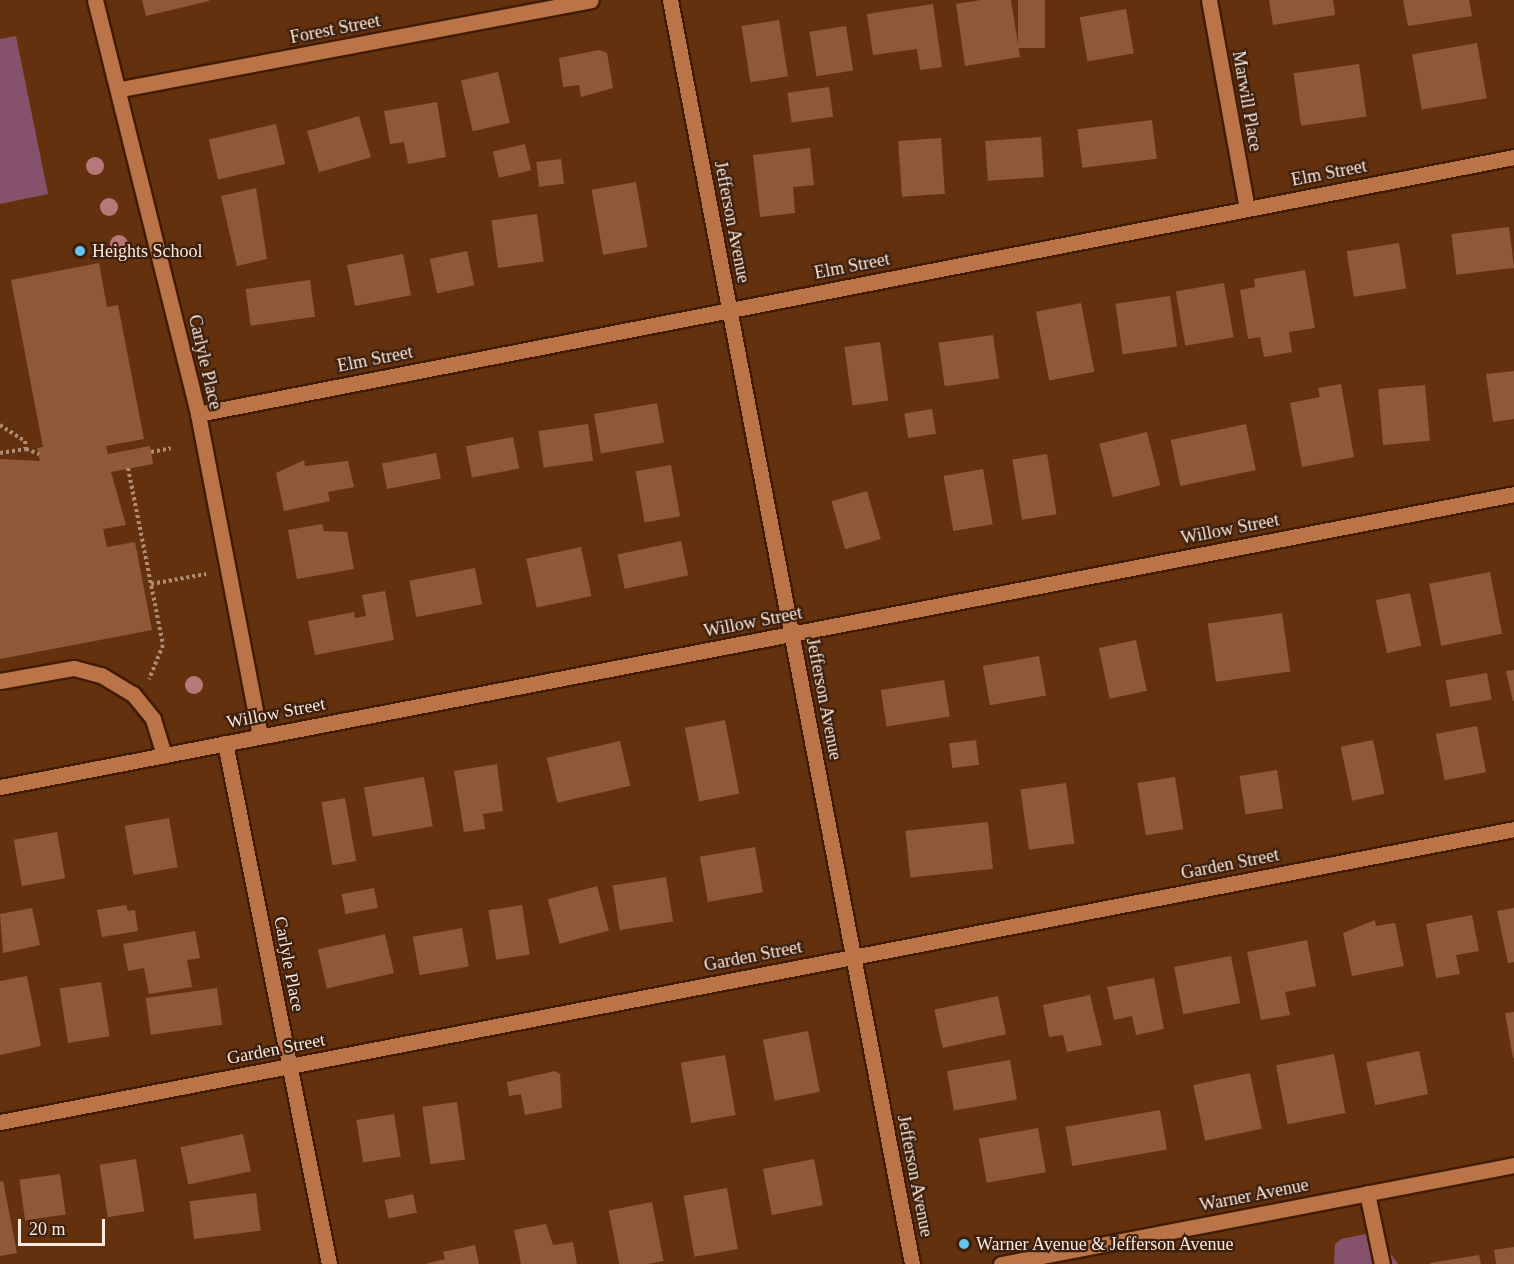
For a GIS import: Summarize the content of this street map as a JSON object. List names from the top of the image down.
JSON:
{
  "streets": {
    "street": [
      "Forest Street",
      "Marwill Place",
      "Elm Street",
      "Jefferson Avenue",
      "Carlyle Place",
      "Willow Street",
      "Garden Street",
      "Warner Avenue"
    ]
  },
  "crossings": [
    ["Forest Street", "Carlyle Place"],
    ["Marwill Place", "Elm Street"],
    ["Elm Street", "Jefferson Avenue"],
    ["Elm Street", "Carlyle Place"],
    ["Jefferson Avenue", "Willow Street"],
    ["Jefferson Avenue", "Garden Street"],
    ["Carlyle Place", "Willow Street"],
    ["Carlyle Place", "Garden Street"]
  ],
  "places": ["Heights School", "Warner Avenue & Jefferson Avenue"],
  "scale_bar": "20 m"
}
